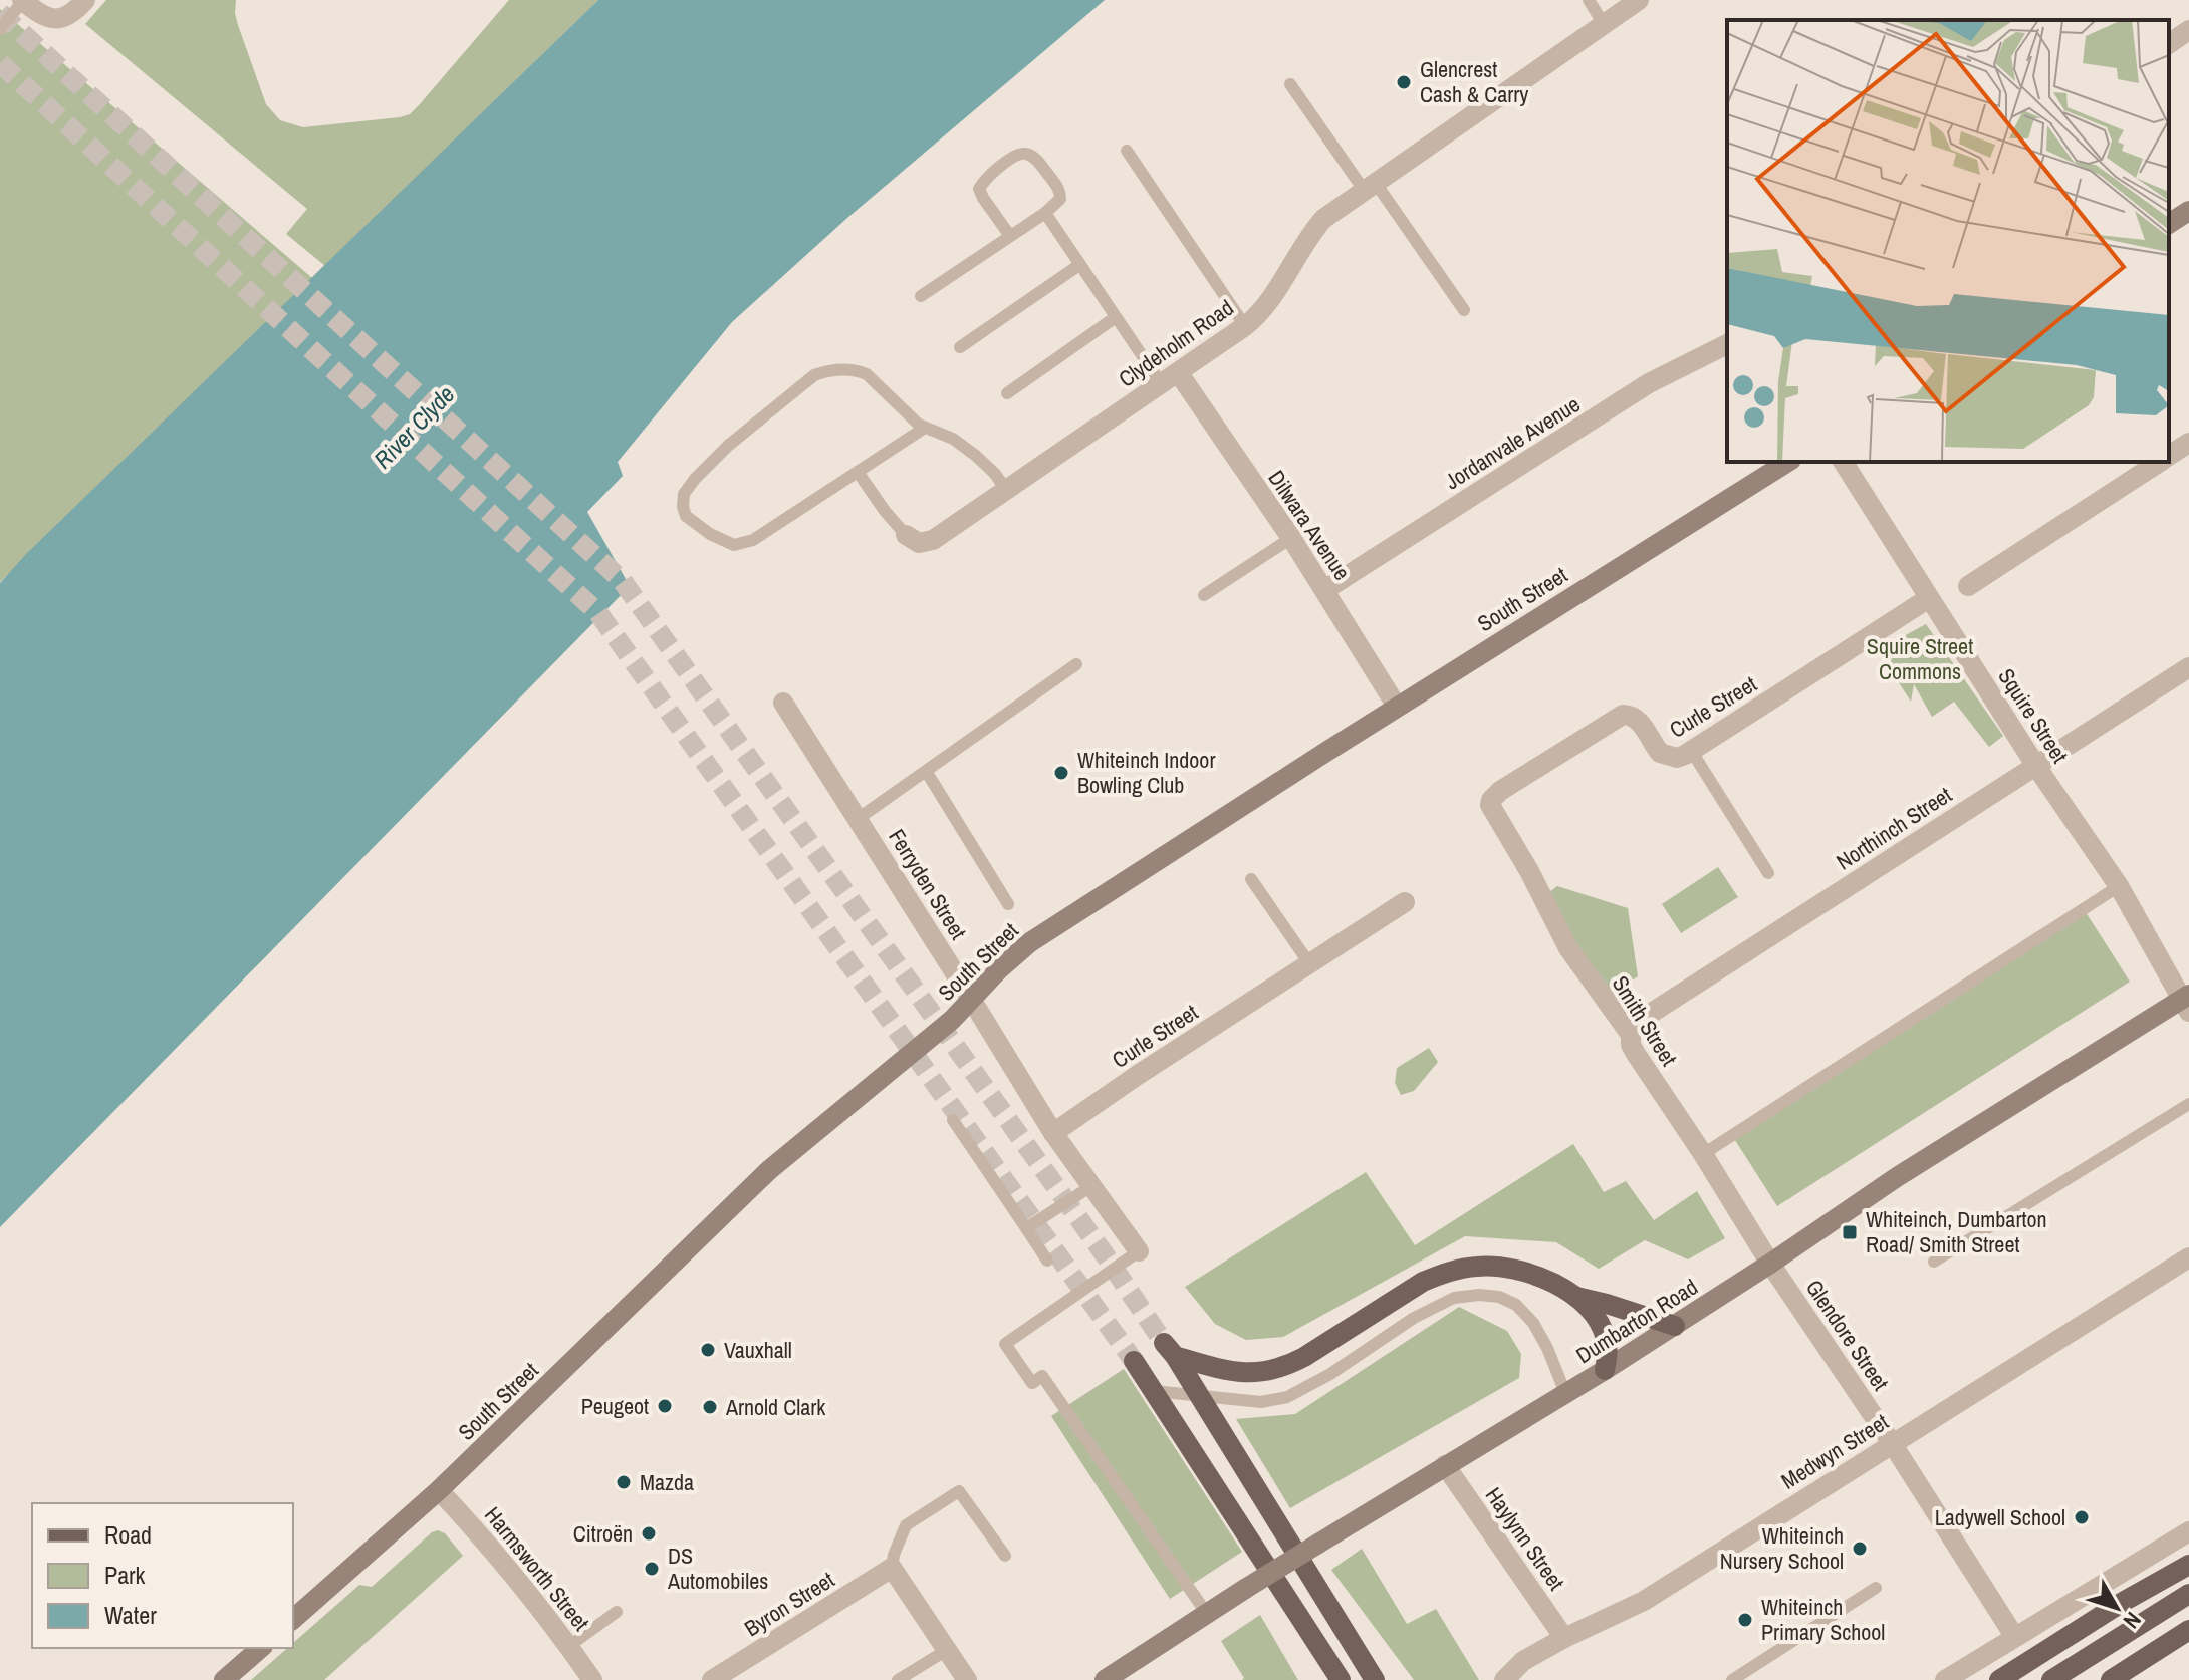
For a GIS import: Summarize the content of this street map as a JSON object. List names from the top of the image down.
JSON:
{
  "streets": {
    "street": [
      "Clydeholm Road",
      "Jordanvale Avenue",
      "Dilwara Avenue",
      "South Street",
      "Curle Street",
      "Squire Street",
      "Northinch Street",
      "Ferryden Street",
      "Smith Street",
      "Dumbarton Road",
      "Glendore Street",
      "Medwyn Street",
      "Haylynn Street",
      "Harmsworth Street",
      "Byron Street"
    ]
  },
  "crossings": [
    ["Clydeholm Road", "Dilwara Avenue"],
    ["Jordanvale Avenue", "Dilwara Avenue"],
    ["Dilwara Avenue", "South Street"],
    ["South Street", "Ferryden Street"],
    ["South Street", "Harmsworth Street"],
    ["Curle Street", "Squire Street"],
    ["Curle Street", "Ferryden Street"],
    ["Curle Street", "Smith Street"],
    ["Squire Street", "Northinch Street"],
    ["Squire Street", "Dumbarton Road"],
    ["Northinch Street", "Smith Street"],
    ["Smith Street", "Dumbarton Road"],
    ["Smith Street", "Glendore Street"],
    ["Dumbarton Road", "Glendore Street"],
    ["Dumbarton Road", "Haylynn Street"],
    ["Glendore Street", "Medwyn Street"],
    ["Medwyn Street", "Haylynn Street"]
  ],
  "water": ["River Clyde"],
  "parks": ["Squire Street Commons"],
  "places": {
    "other": [
      "Glencrest Cash & Carry",
      "Whiteinch Indoor Bowling Club",
      "Vauxhall",
      "Peugeot",
      "Arnold Clark",
      "Mazda",
      "Ladywell School",
      "Citroën",
      "Whiteinch Nursery School",
      "DS Automobiles",
      "Whiteinch Primary School"
    ],
    "transit": ["Whiteinch, Dumbarton Road/ Smith Street"]
  },
  "legend": ["Road", "Park", "Water"],
  "north": "bottom right"
}
